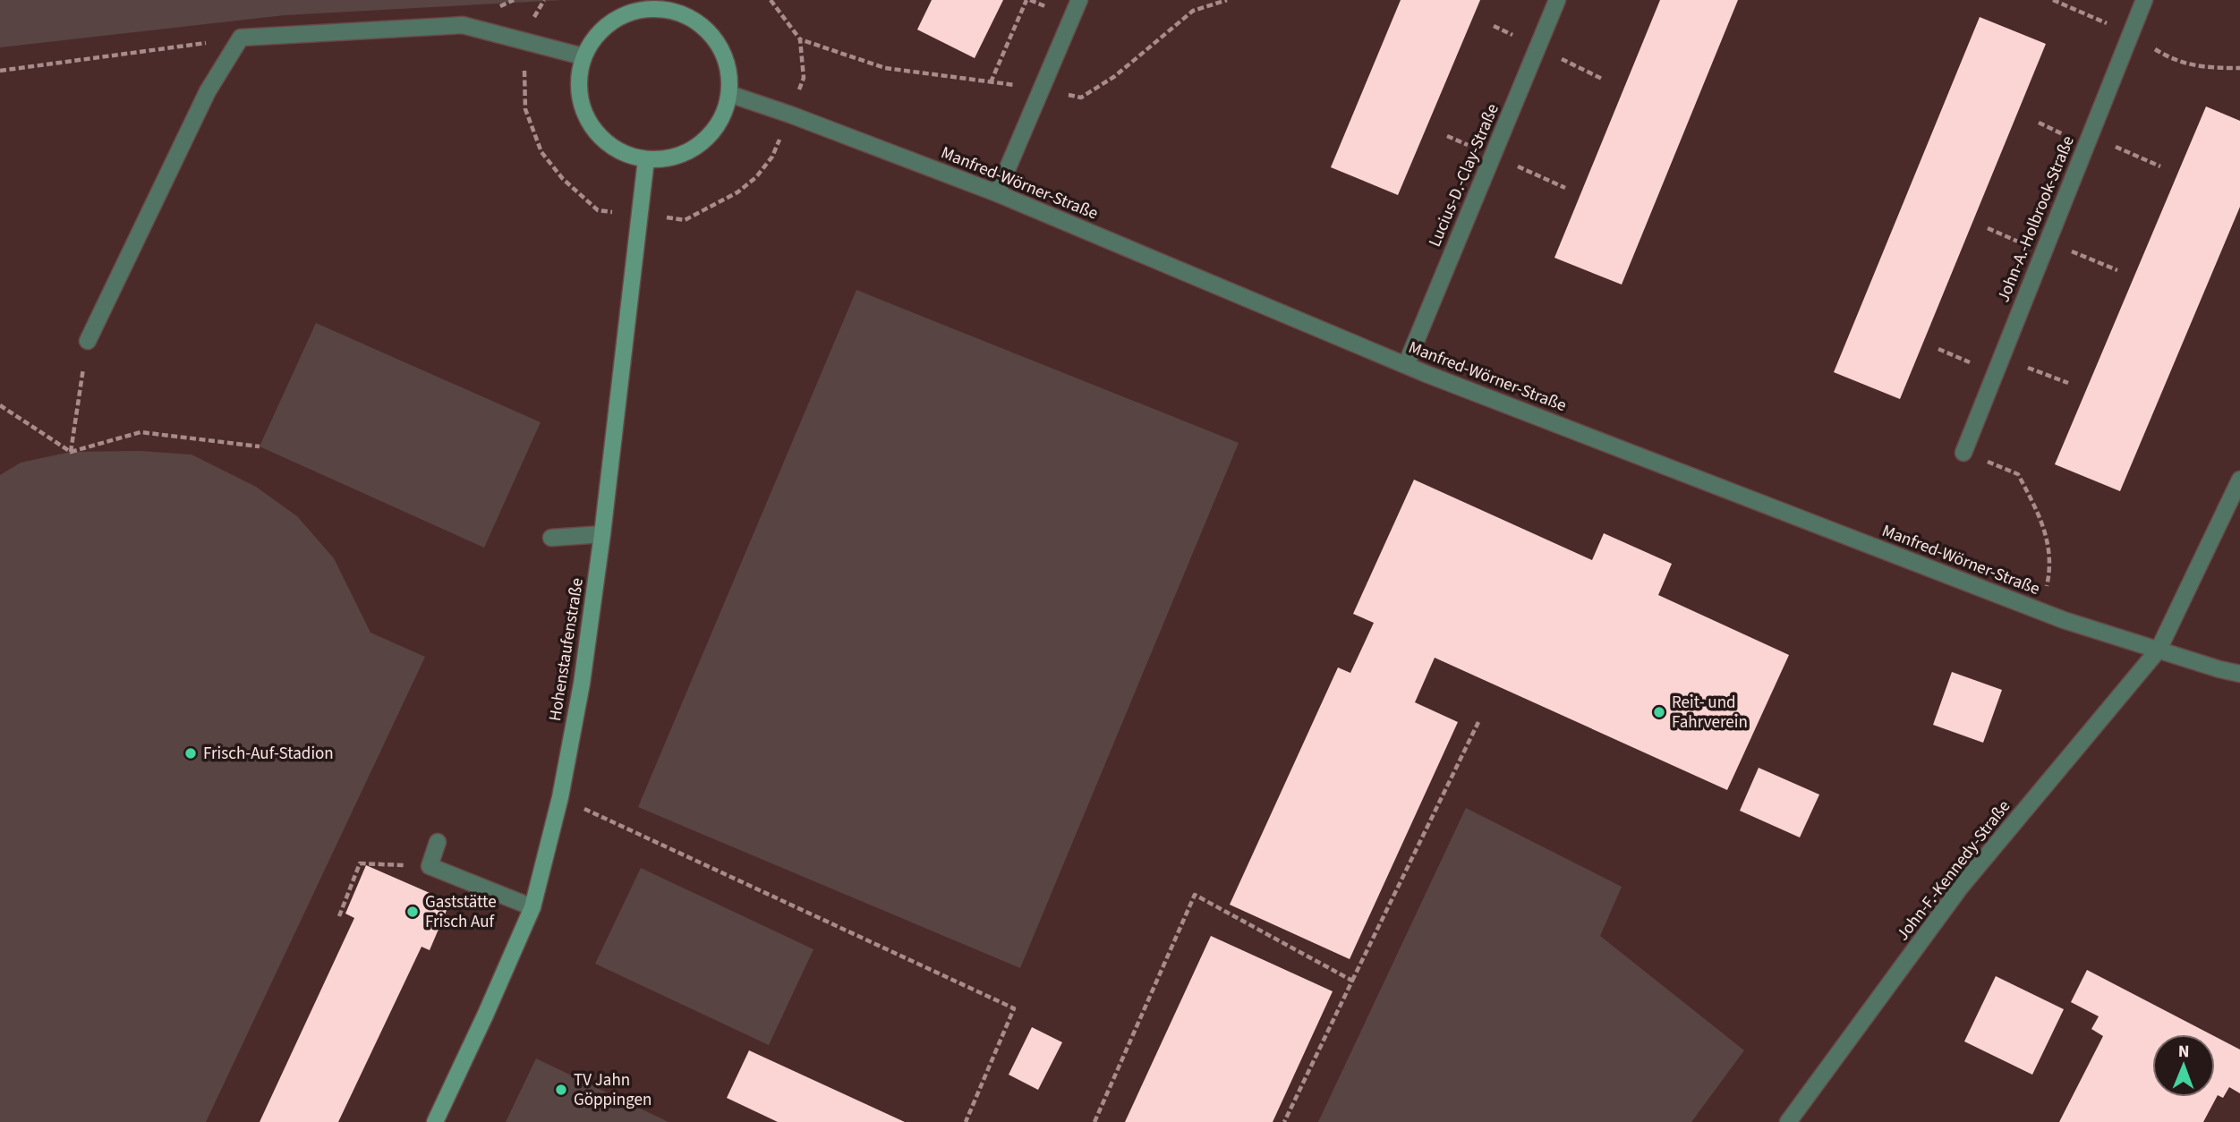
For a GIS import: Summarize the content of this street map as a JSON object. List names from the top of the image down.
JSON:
{
  "streets": {
    "main road": ["Hohenstaufenstraße"],
    "street": [
      "Lucius-D.-Clay-Straße",
      "Manfred-Wörner-Straße",
      "John-A.-Holbrook-Straße",
      "John-F.-Kennedy-Straße"
    ]
  },
  "crossings": [
    ["Lucius-D.-Clay-Straße", "Manfred-Wörner-Straße"],
    ["Manfred-Wörner-Straße", "Hohenstaufenstraße"],
    ["Manfred-Wörner-Straße", "John-F.-Kennedy-Straße"]
  ],
  "places": [
    "Reit- und Fahrverein",
    "Frisch-Auf-Stadion",
    "Gaststätte Frisch Auf",
    "TV Jahn Göppingen"
  ],
  "north": "top"
}
